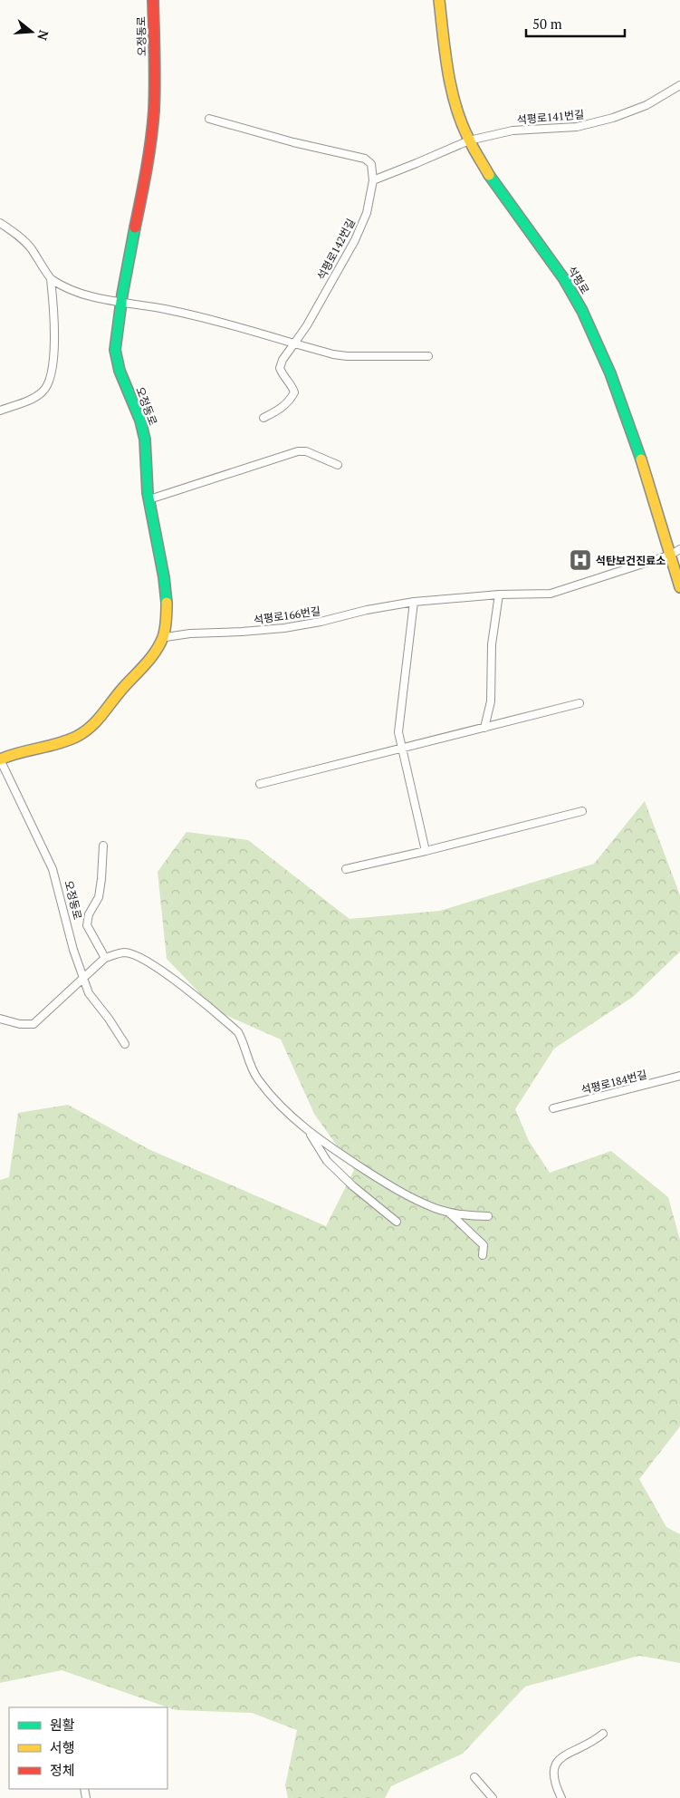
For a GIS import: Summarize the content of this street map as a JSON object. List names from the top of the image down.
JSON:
{
  "streets": {
    "street": ["오정동로", "석평로"],
    "lane": [
      "석평로141번길",
      "석평로142번길",
      "석평로166번길",
      "석평로184번길"
    ]
  },
  "crossings": [
    ["오정동로", "석평로166번길"],
    ["석평로141번길", "석평로"],
    ["석평로", "석평로166번길"]
  ],
  "places": {
    "hospital": ["석탄보건진료소"]
  },
  "legend": ["원활", "서행", "정체"],
  "scale_bar": "50 m",
  "north": "right"
}
